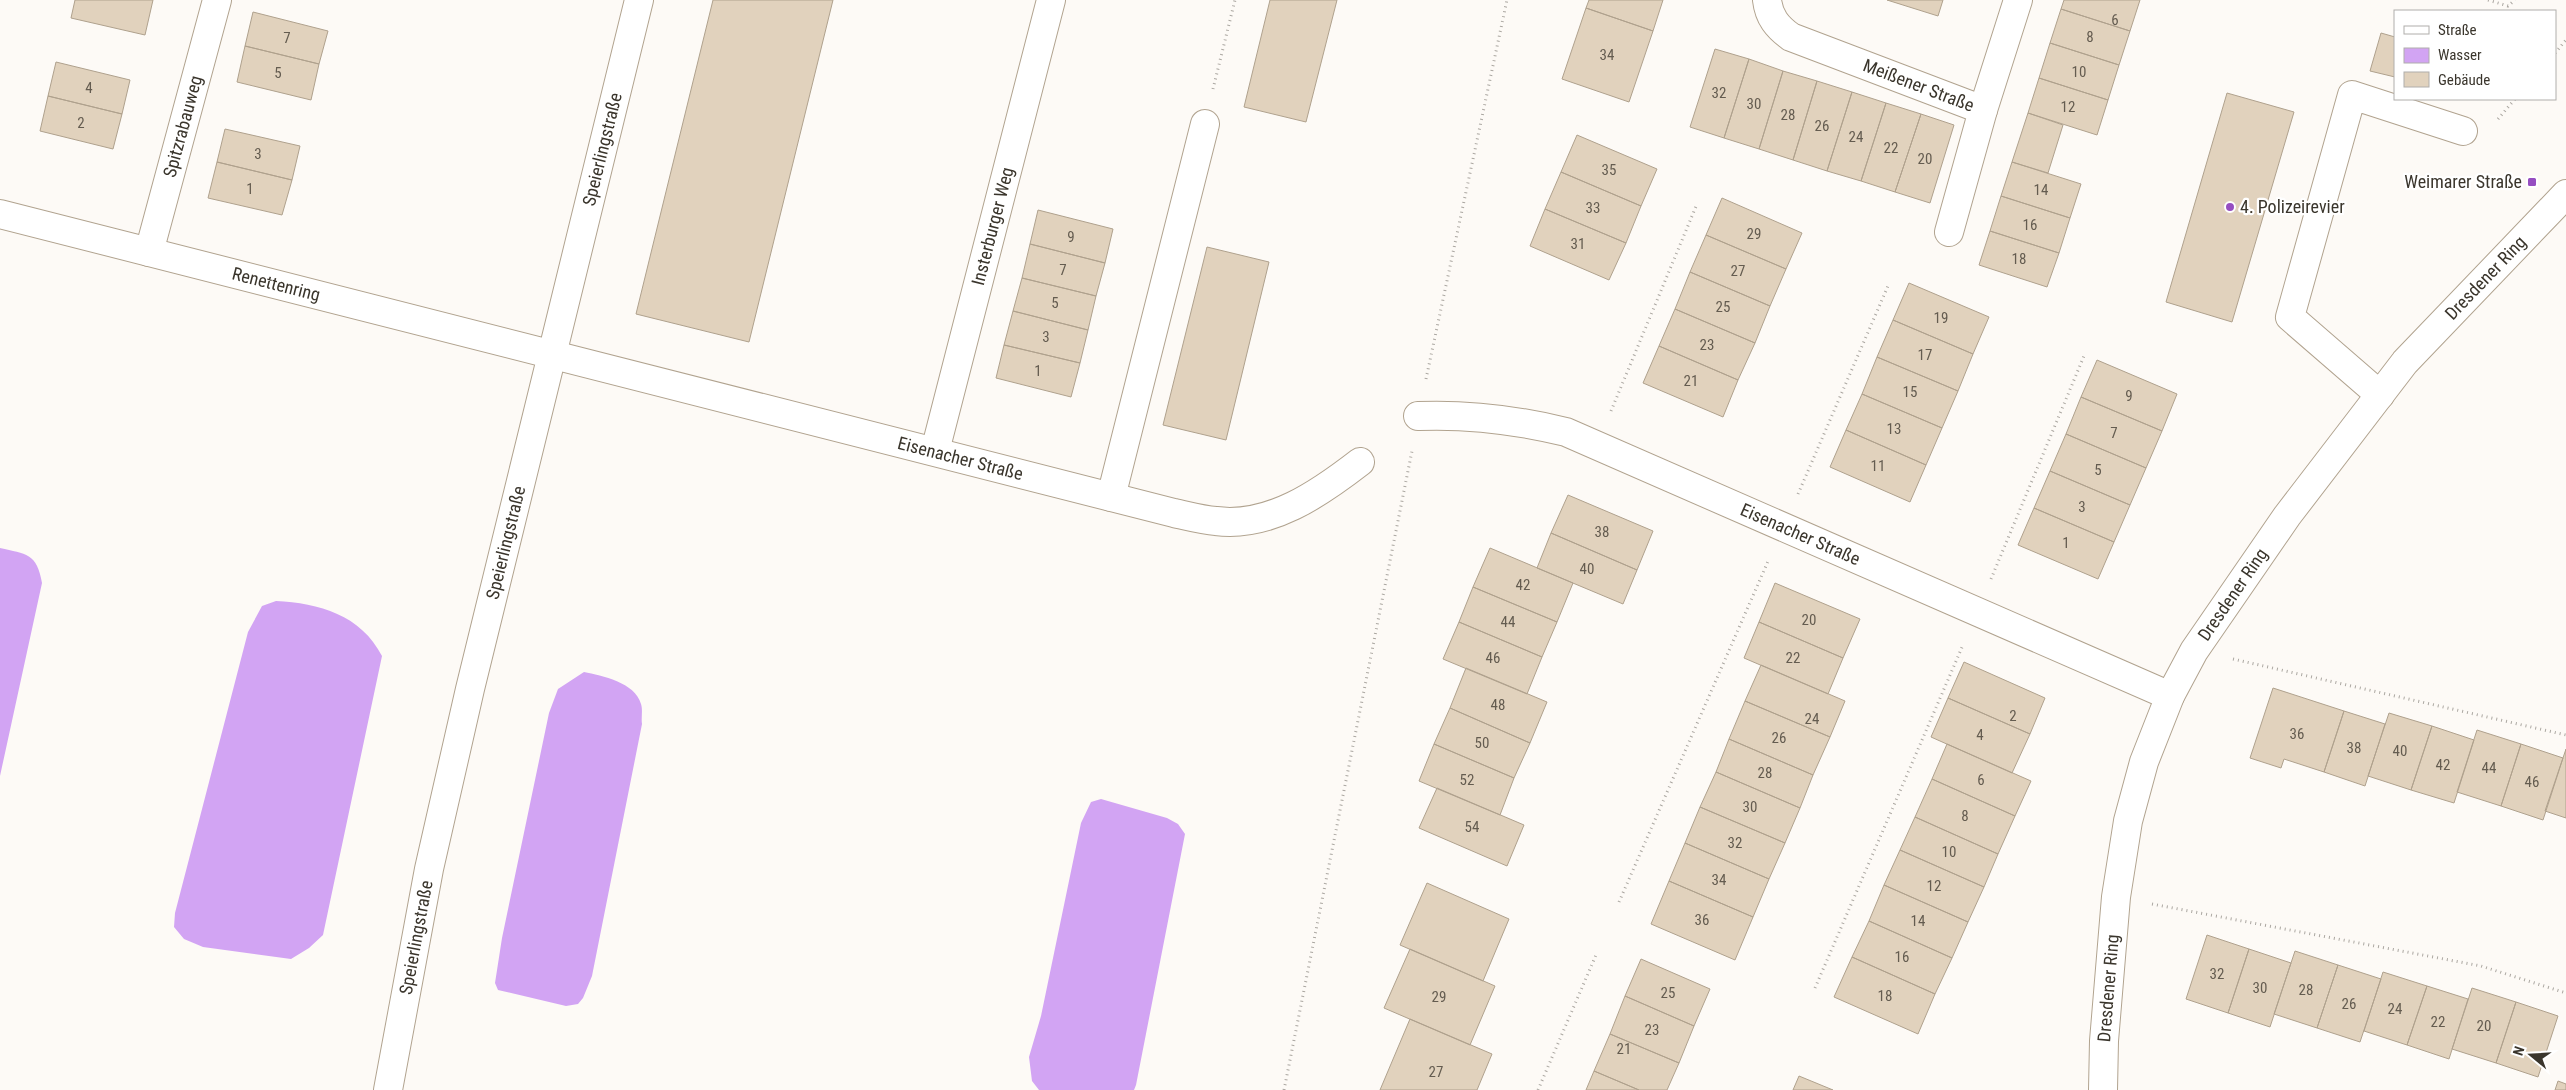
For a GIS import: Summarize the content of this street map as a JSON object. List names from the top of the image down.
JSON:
{
  "streets": {
    "street": [
      "Meißener Straße",
      "Spitzrabauweg",
      "Speierlingstraße",
      "Insterburger Weg",
      "Dresdener Ring",
      "Renettenring",
      "Eisenacher Straße"
    ]
  },
  "crossings": [
    ["Spitzrabauweg", "Renettenring"],
    ["Speierlingstraße", "Renettenring"],
    ["Speierlingstraße", "Eisenacher Straße"],
    ["Insterburger Weg", "Eisenacher Straße"],
    ["Dresdener Ring", "Eisenacher Straße"],
    ["Renettenring", "Eisenacher Straße"]
  ],
  "places": {
    "transit": ["Weimarer Straße"],
    "other": ["4. Polizeirevier"]
  },
  "house_numbers": [
    "6",
    "8",
    "7",
    "34",
    "10",
    "5",
    "4",
    "32",
    "30",
    "12",
    "28",
    "2",
    "26",
    "24",
    "22",
    "3",
    "20",
    "35",
    "1",
    "14",
    "33",
    "16",
    "29",
    "9",
    "31",
    "18",
    "7",
    "27",
    "5",
    "25",
    "19",
    "3",
    "23",
    "17",
    "1",
    "21",
    "15",
    "9",
    "13",
    "7",
    "11",
    "5",
    "3",
    "38",
    "1",
    "40",
    "42",
    "20",
    "44",
    "46",
    "22",
    "48",
    "2",
    "24",
    "36",
    "4",
    "26",
    "50",
    "38",
    "40",
    "42",
    "44",
    "28",
    "52",
    "6",
    "46",
    "30",
    "8",
    "54",
    "32",
    "10",
    "34",
    "12",
    "36",
    "14",
    "16",
    "32",
    "30",
    "28",
    "25",
    "18",
    "29",
    "26",
    "24",
    "22",
    "20",
    "23",
    "21",
    "27"
  ],
  "legend": ["Straße", "Wasser", "Gebäude"],
  "north": "left"
}
